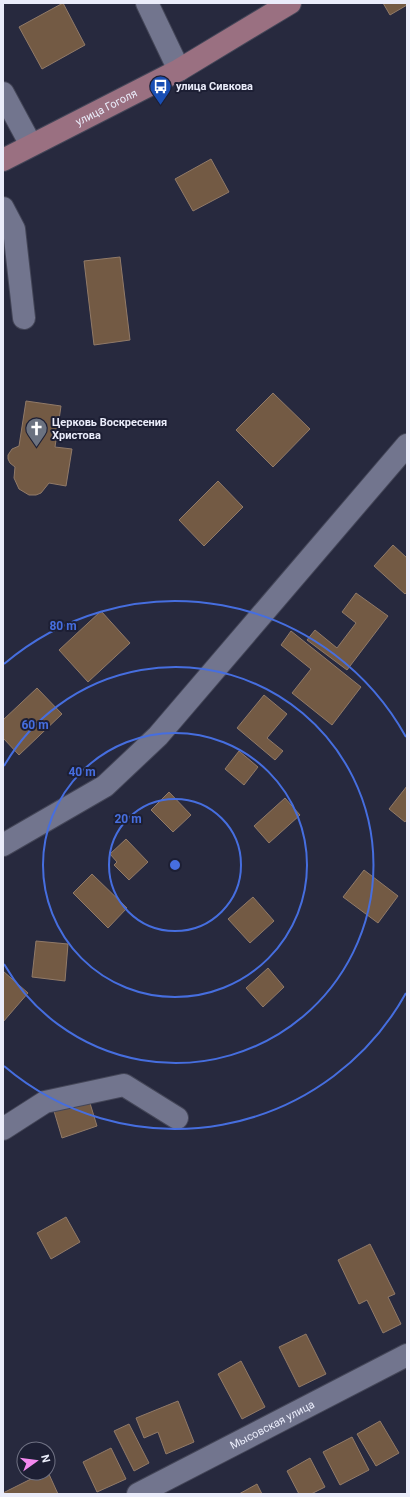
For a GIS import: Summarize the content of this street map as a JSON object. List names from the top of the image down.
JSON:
{
  "streets": {
    "main road": ["улица Гоголя"],
    "street": ["Мысовская улица"]
  },
  "places": {
    "bus stop": ["улица Сивкова"],
    "church": ["Церковь Воскресения Христова"]
  },
  "north": "right",
  "rings": [
    "80 m",
    "60 m",
    "40 m",
    "20 m"
  ]
}
